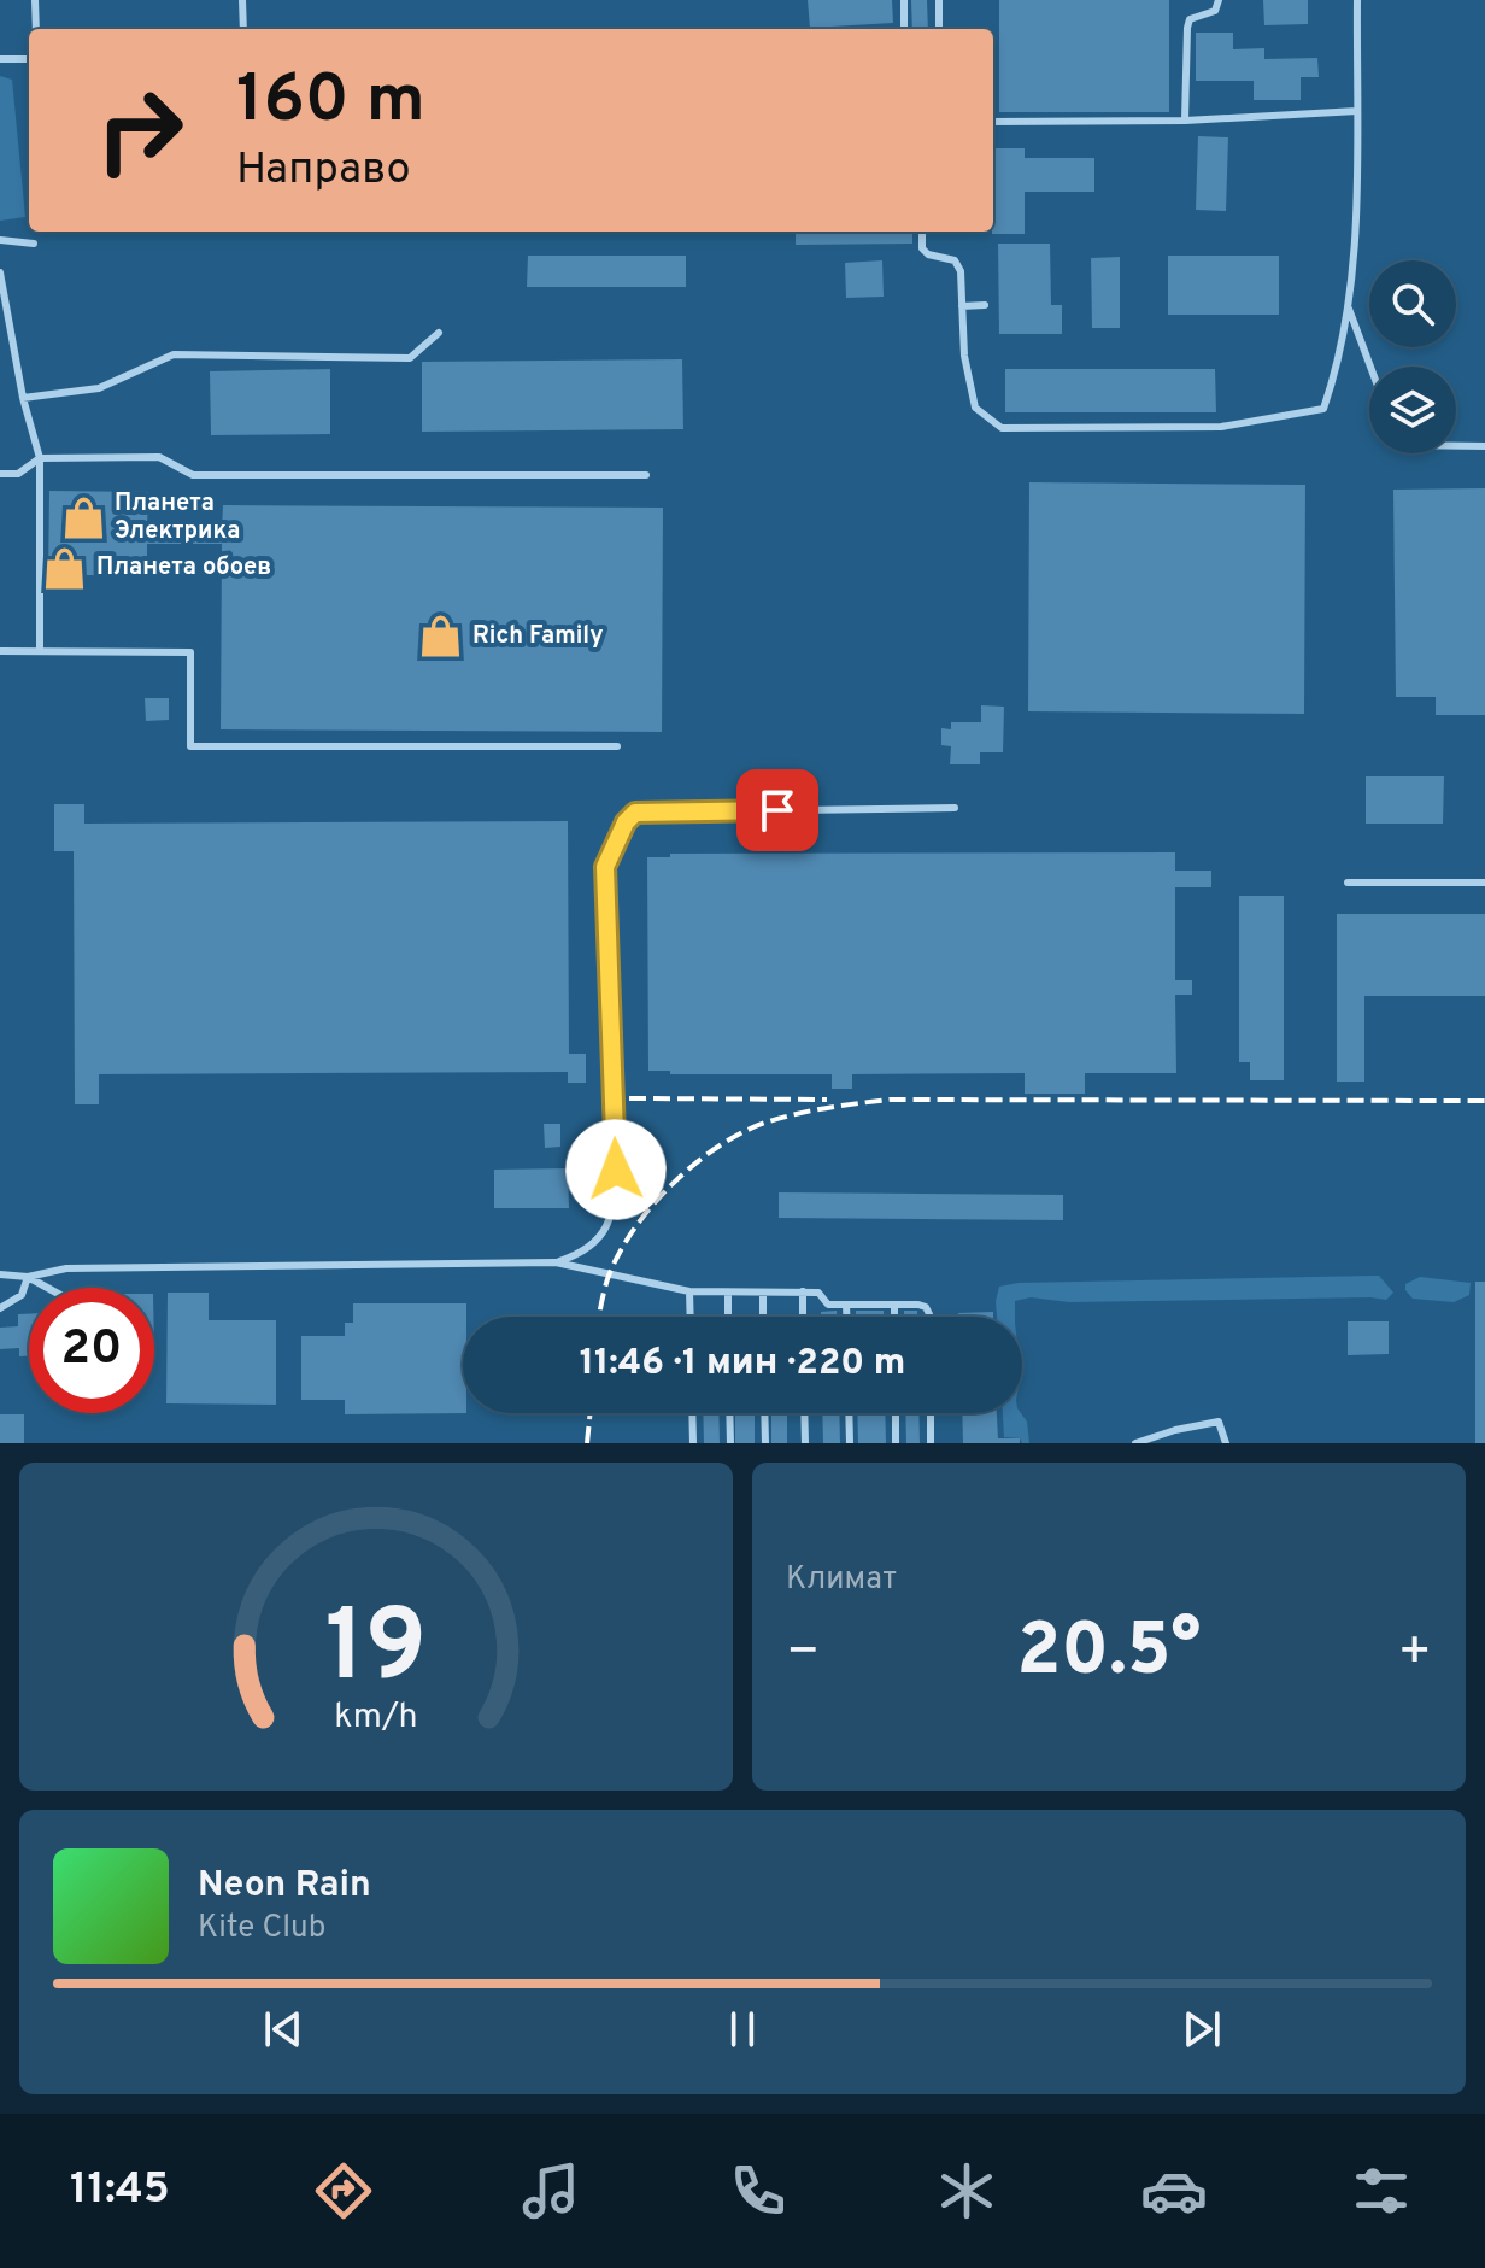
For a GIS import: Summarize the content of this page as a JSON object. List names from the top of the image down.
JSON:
{
  "places": {
    "shop": ["Планета Электрика", "Планета обоев", "Rich Family"]
  },
  "page": {
    "turn": ["160 m", "Направо"],
    "limit": "20",
    "trip": "11:46 · 1 мин · 220 m",
    "tile": "Климат",
    "heat": ["−", "20.5°", "+"],
    "song": ["Neon Rain", "Kite Club"],
    "tabs": "11:45",
    "gauge": ["19", "km/h"]
  }
}
